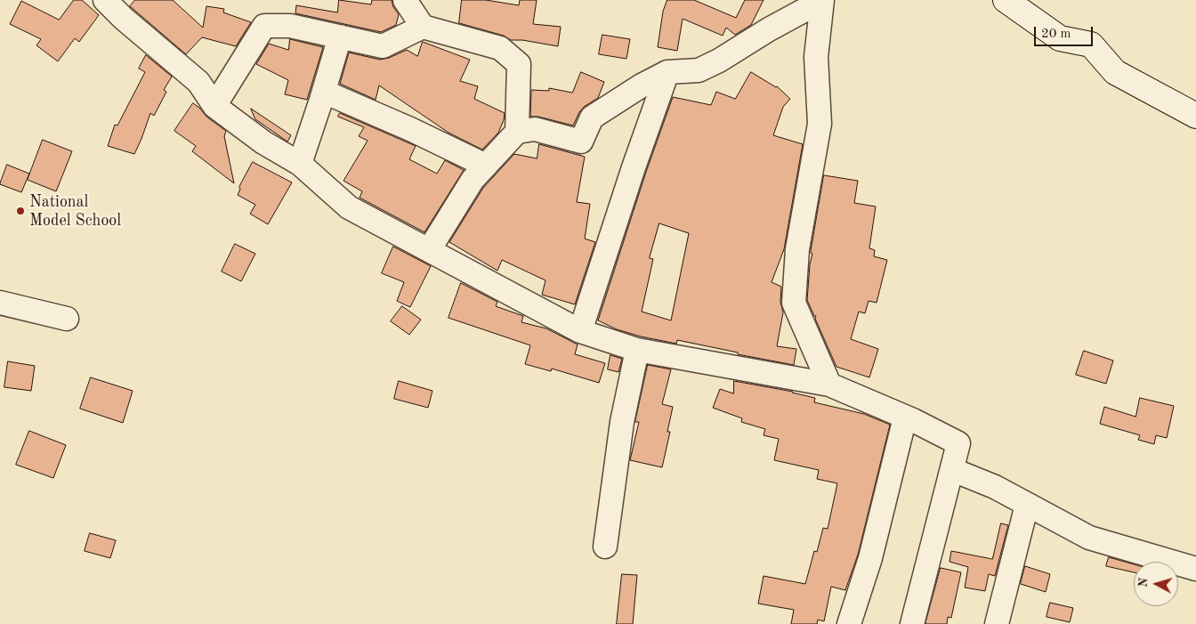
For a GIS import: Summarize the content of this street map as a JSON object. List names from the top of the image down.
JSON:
{
  "places": ["National Model School"],
  "scale_bar": "20 m",
  "north": "left"
}
